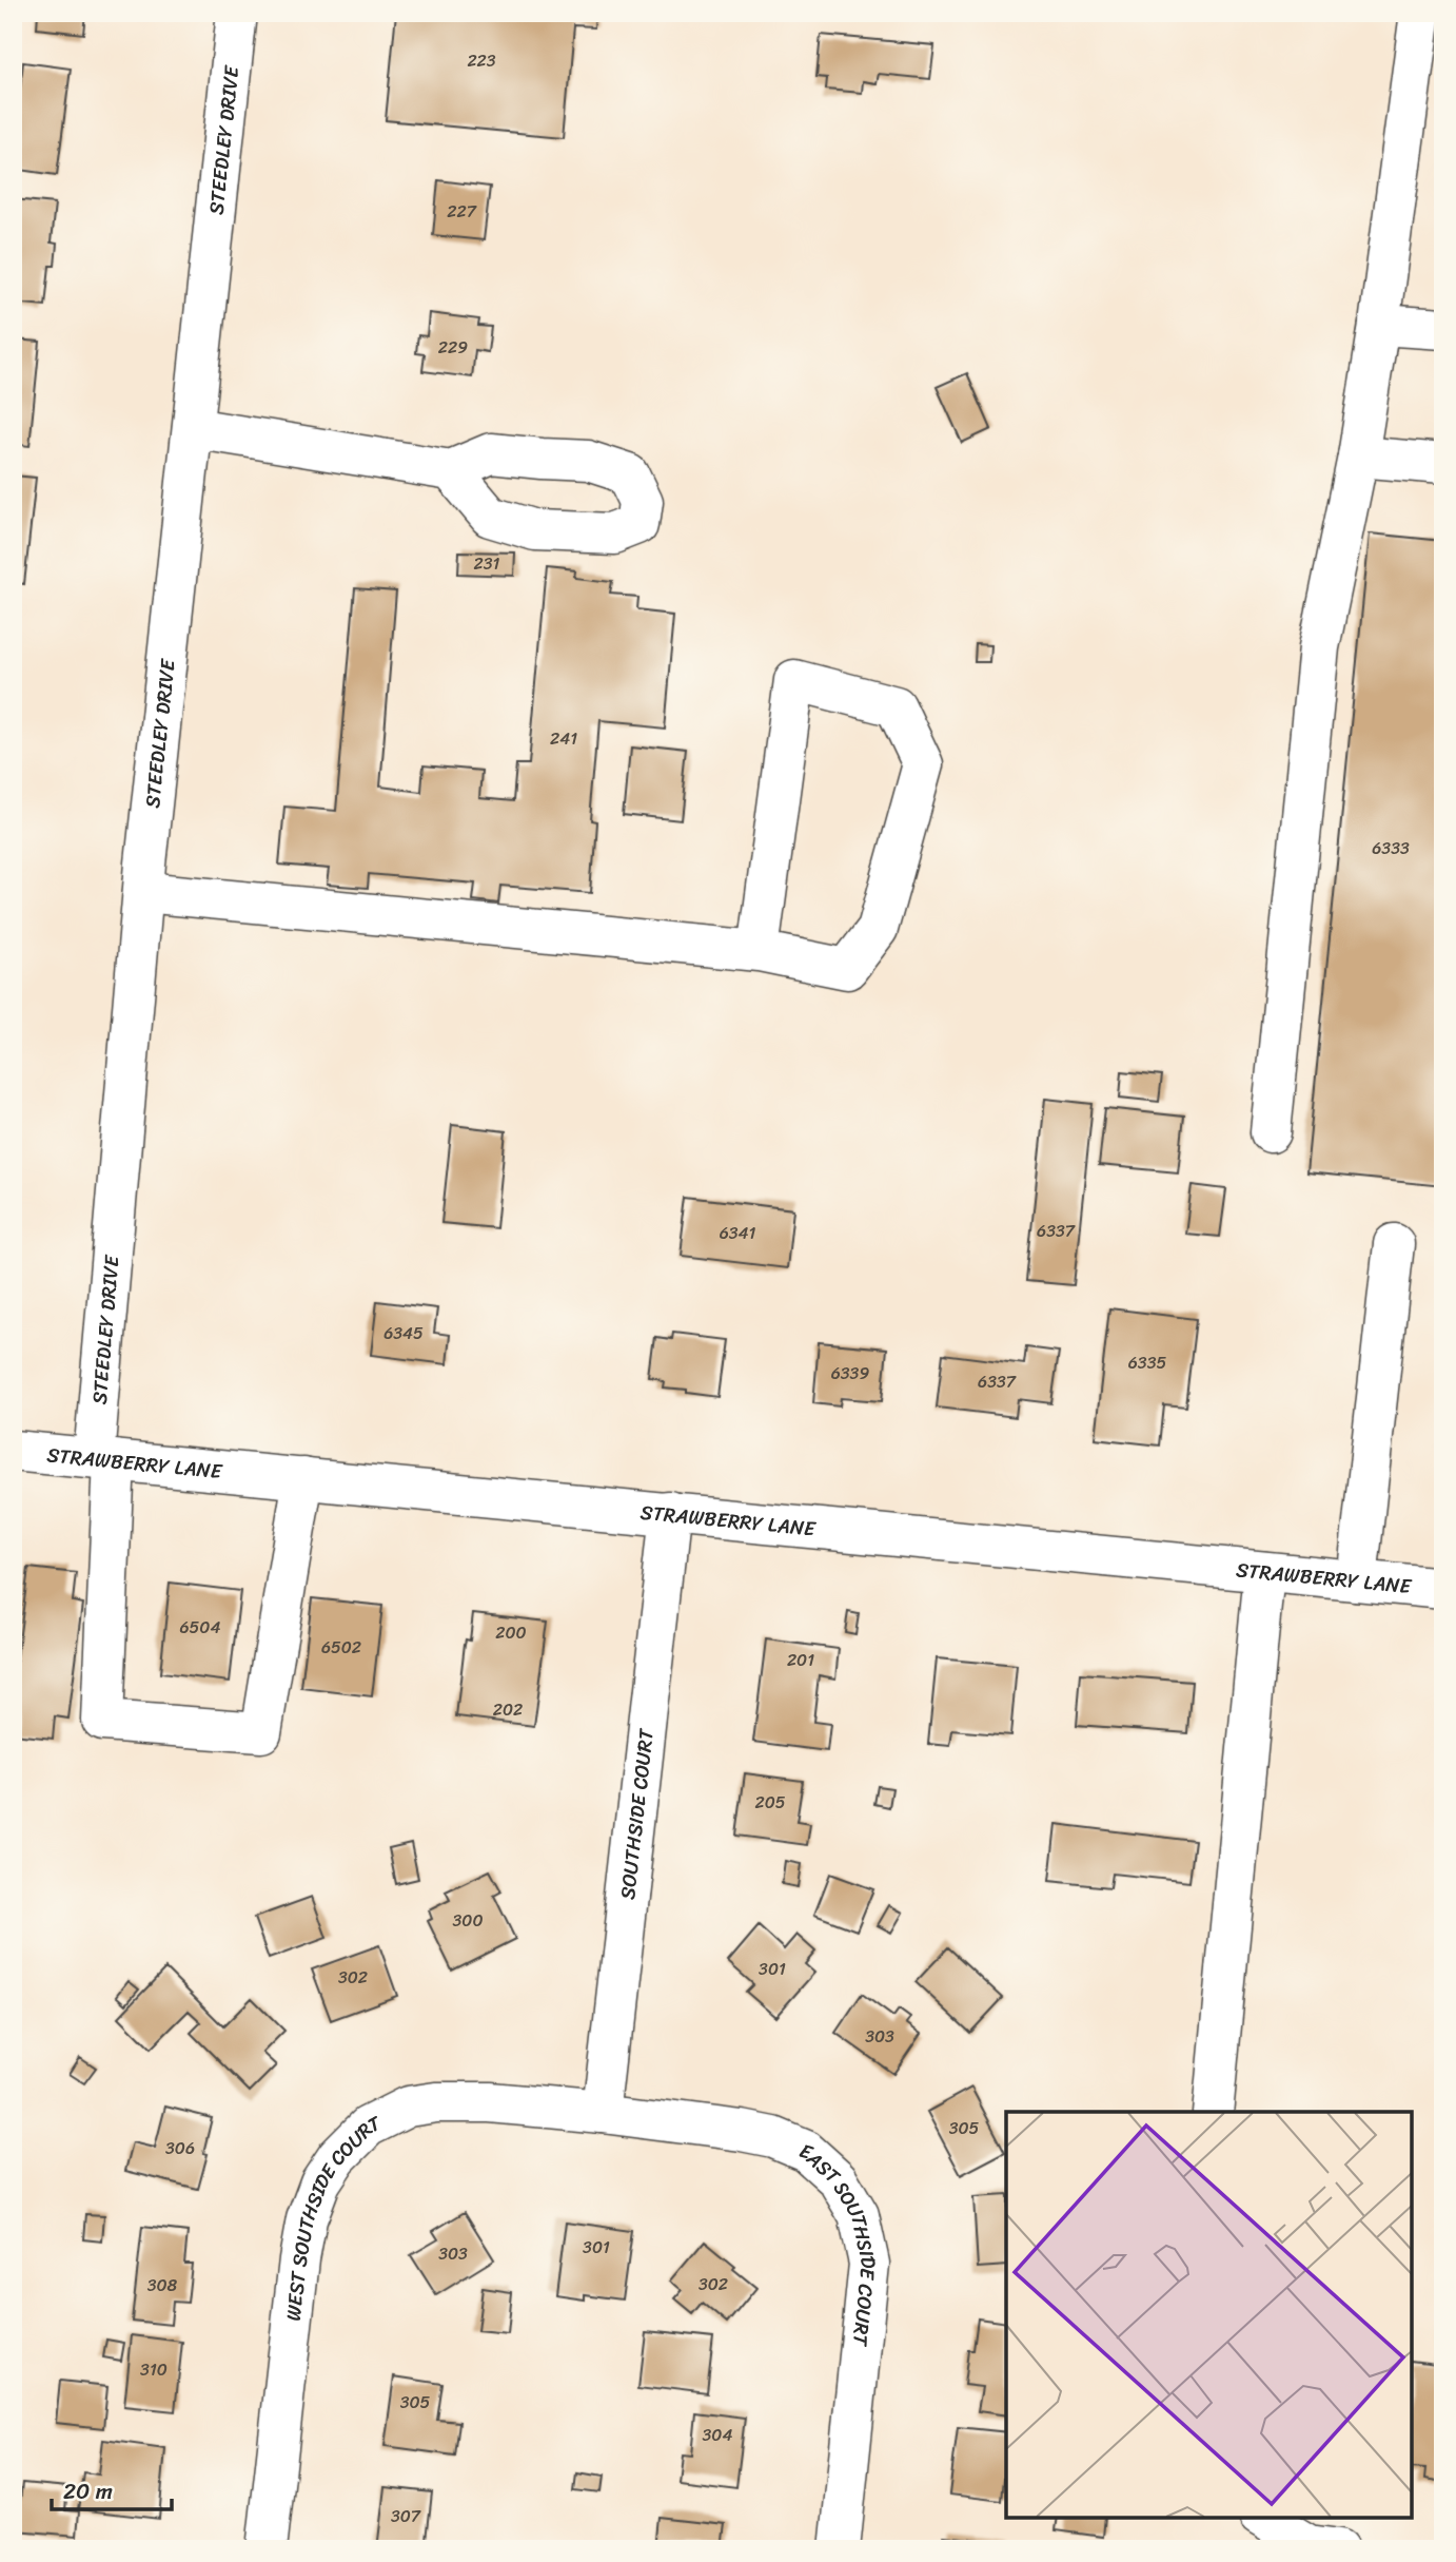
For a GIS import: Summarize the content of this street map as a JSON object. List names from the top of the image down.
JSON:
{
  "streets": {
    "street": [
      "STEEDLEY DRIVE",
      "STRAWBERRY LANE",
      "SOUTHSIDE COURT",
      "WEST SOUTHSIDE COURT",
      "EAST SOUTHSIDE COURT"
    ]
  },
  "crossings": [
    ["STEEDLEY DRIVE", "STRAWBERRY LANE"],
    ["STRAWBERRY LANE", "SOUTHSIDE COURT"],
    ["SOUTHSIDE COURT", "WEST SOUTHSIDE COURT"],
    ["SOUTHSIDE COURT", "EAST SOUTHSIDE COURT"],
    ["WEST SOUTHSIDE COURT", "EAST SOUTHSIDE COURT"]
  ],
  "house_numbers": [
    "223",
    "227",
    "229",
    "231",
    "241",
    "6333",
    "6337",
    "6341",
    "6345",
    "6335",
    "6339",
    "6337",
    "6504",
    "200",
    "6502",
    "201",
    "202",
    "205",
    "300",
    "301",
    "302",
    "303",
    "305",
    "306",
    "301",
    "303",
    "302",
    "308",
    "310",
    "305",
    "304",
    "307"
  ],
  "scale_bar": "20 m"
}
